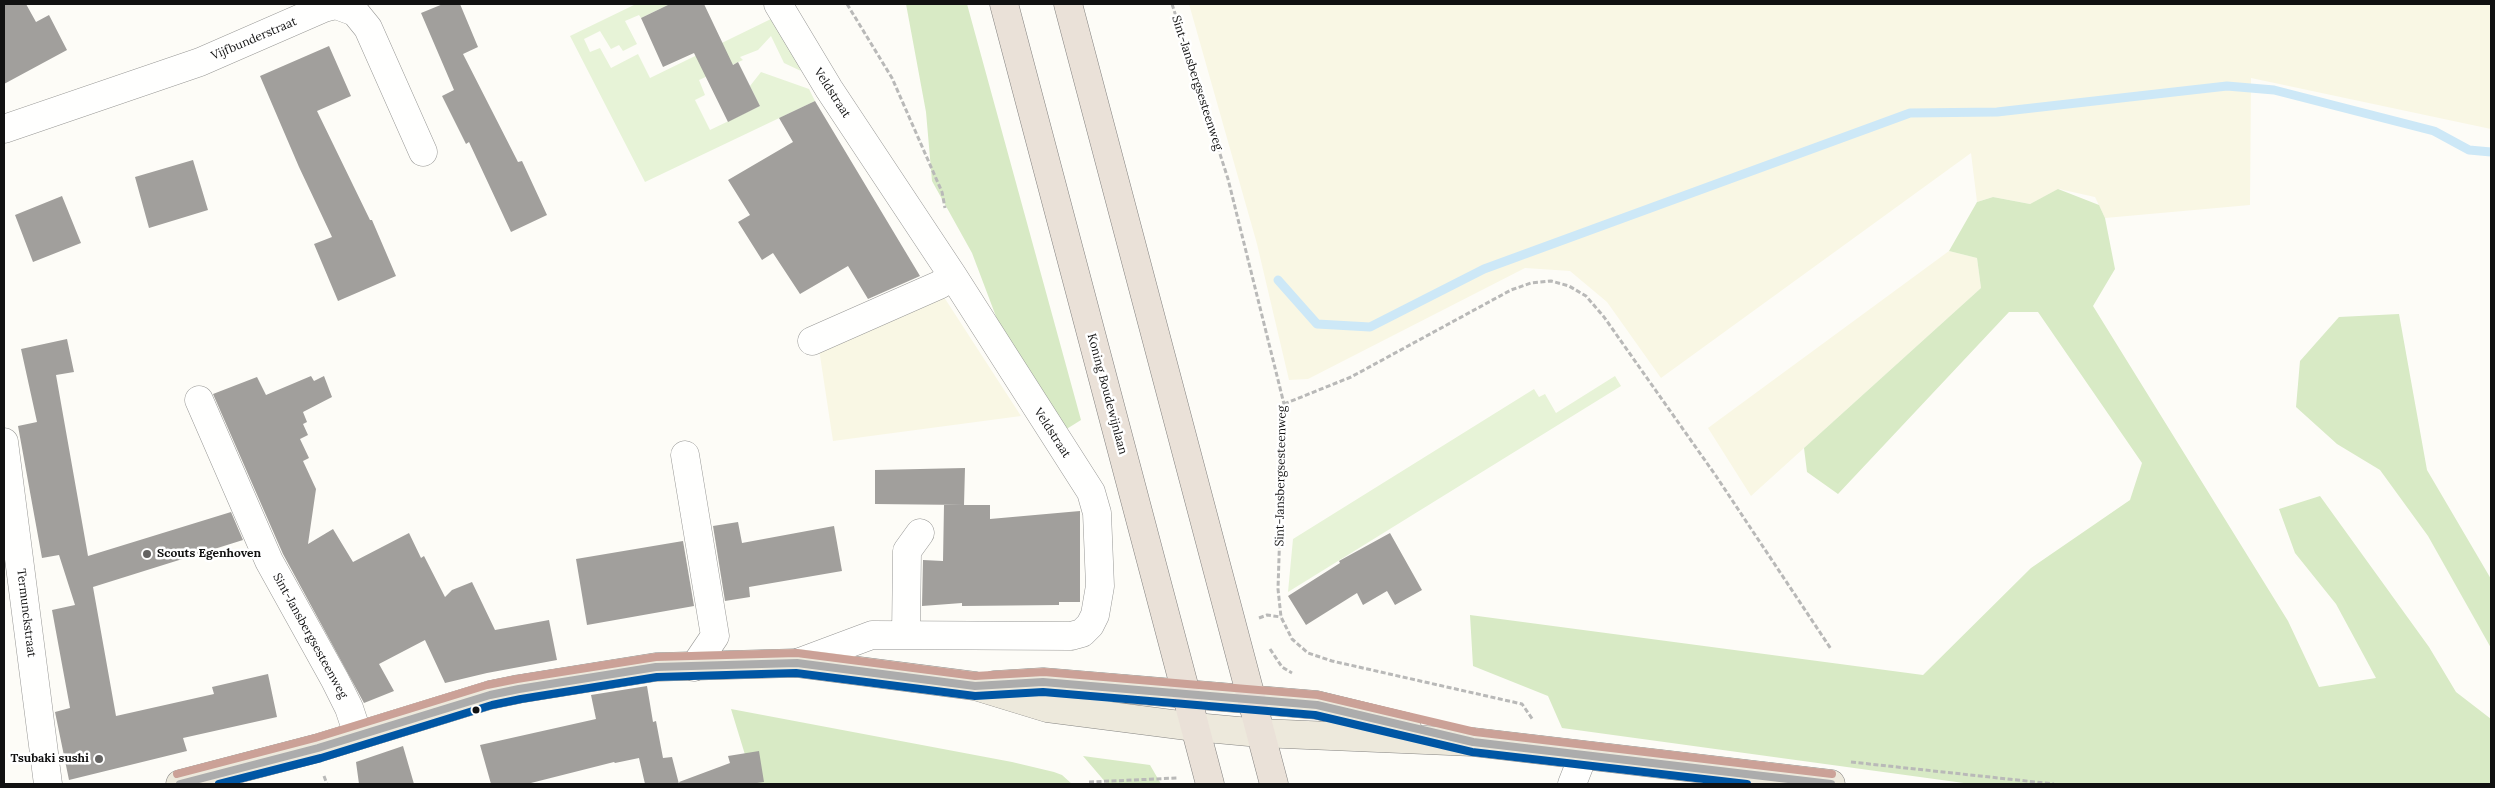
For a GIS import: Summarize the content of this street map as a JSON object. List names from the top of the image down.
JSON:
{
  "streets": {
    "highway": ["Koning Boudewijnlaan"],
    "street": [
      "Vijfbunderstraat",
      "Sint-Jansbergsesteenweg",
      "Veldstraat",
      "Termunckstraat"
    ]
  },
  "places": ["Scouts Egenhoven", "Tsubaki sushi"]
}
